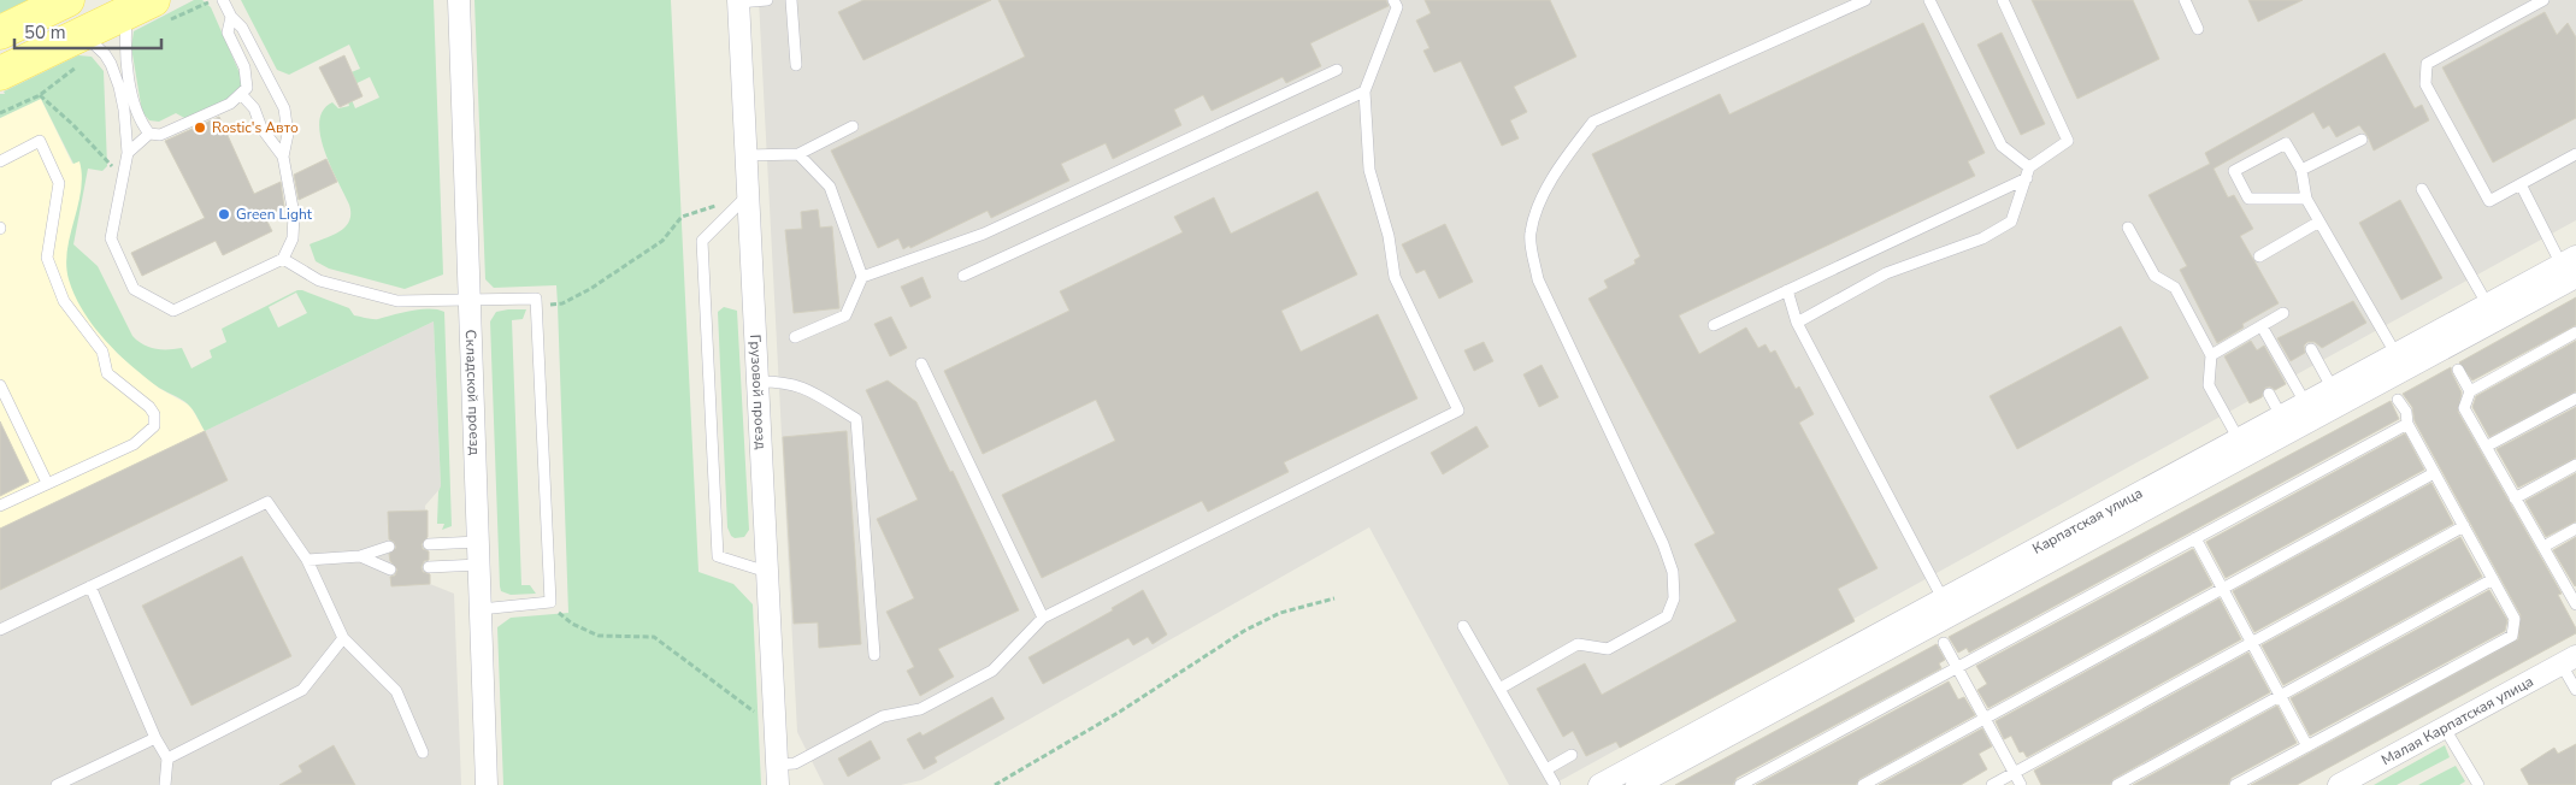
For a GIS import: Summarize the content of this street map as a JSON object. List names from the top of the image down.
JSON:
{
  "streets": {
    "street": [
      "Складской проезд",
      "Грузовой проезд",
      "Карпатская улица",
      "Малая Карпатская улица"
    ]
  },
  "places": ["Rostic's Авто", "Green Light"],
  "scale_bar": "50 m"
}
